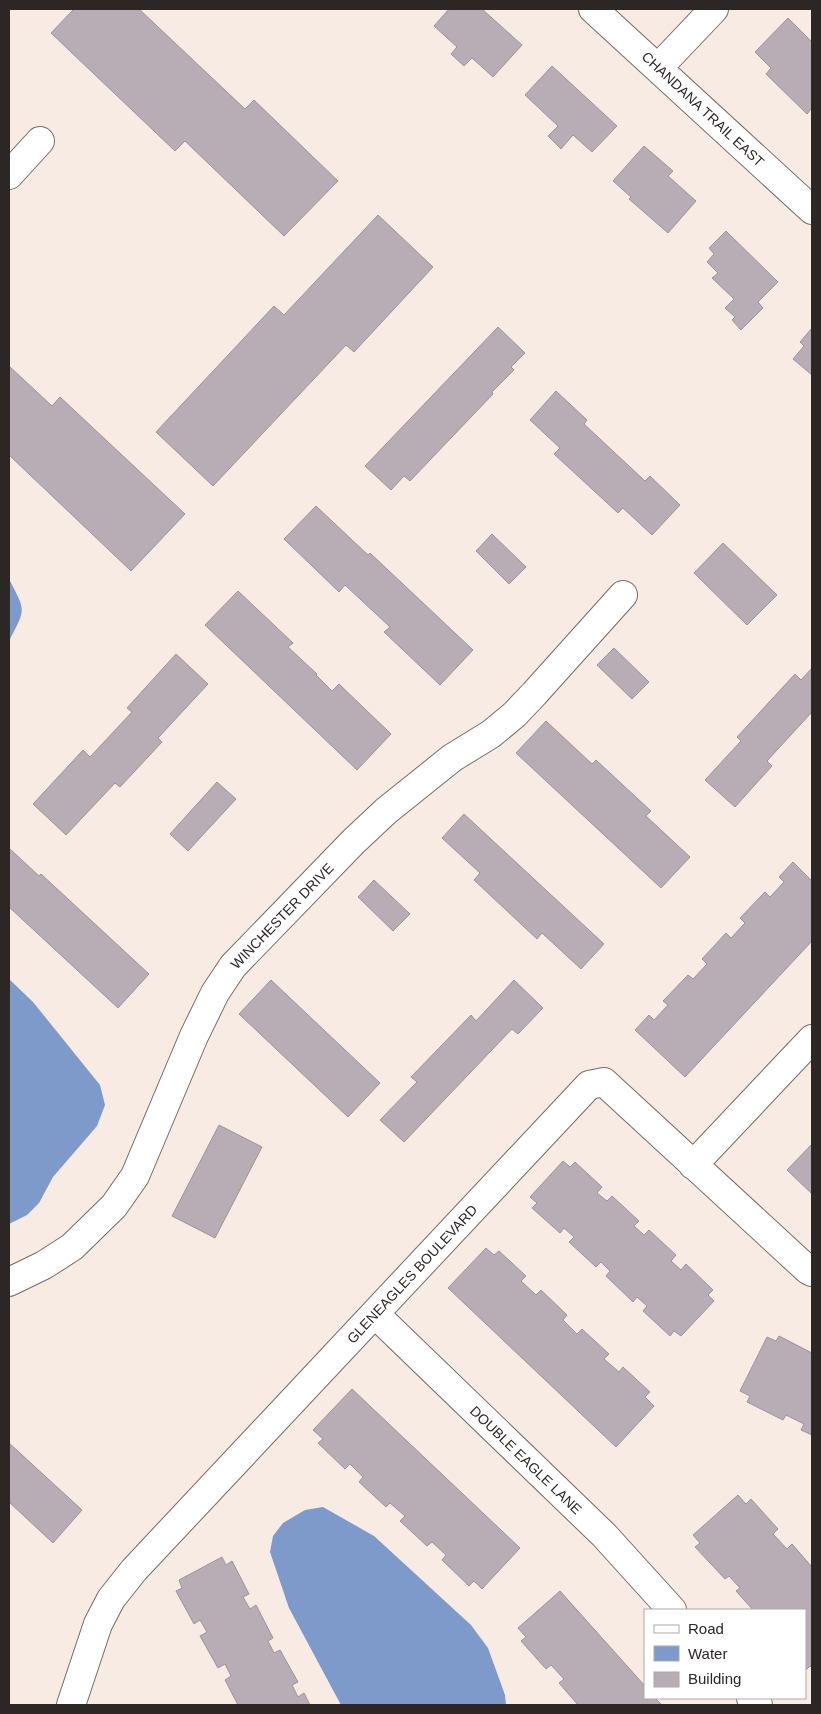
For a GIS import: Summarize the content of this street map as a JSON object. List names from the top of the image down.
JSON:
{
  "streets": {
    "street": [
      "CHANDANA TRAIL EAST",
      "WINCHESTER DRIVE",
      "GLENEAGLES BOULEVARD",
      "DOUBLE EAGLE LANE"
    ]
  },
  "crossings": [
    ["GLENEAGLES BOULEVARD", "DOUBLE EAGLE LANE"]
  ],
  "legend": ["Road", "Water", "Building"]
}
